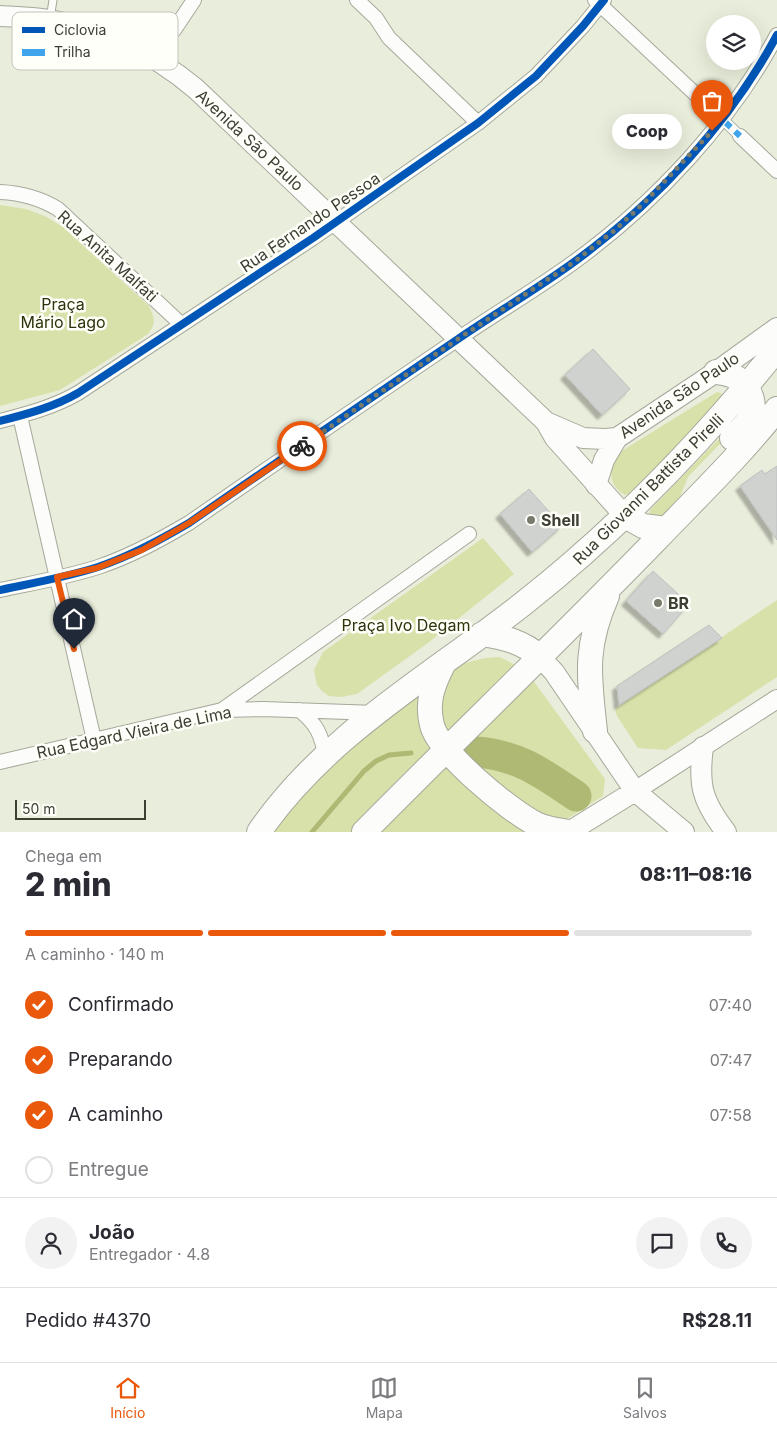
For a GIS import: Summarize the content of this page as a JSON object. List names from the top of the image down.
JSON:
{
  "streets": {
    "highway": ["Rua Giovanni Battista Pirelli"],
    "main road": ["Avenida São Paulo"],
    "street": ["Rua Fernando Pessoa", "Rua Anita Malfati", "Rua Edgard Vieira de Lima"]
  },
  "crossings": [
    ["Avenida São Paulo", "Rua Fernando Pessoa"],
    ["Avenida São Paulo", "Rua Giovanni Battista Pirelli"],
    ["Rua Fernando Pessoa", "Rua Anita Malfati"],
    ["Rua Giovanni Battista Pirelli", "Rua Edgard Vieira de Lima"]
  ],
  "parks": ["Praça Mário Lago", "Praça Ivo Degam"],
  "places": ["Coop", "Shell", "BR"],
  "legend": ["Ciclovia", "Trilha"],
  "scale_bar": "50 m",
  "page": {
    "bubble": "Coop",
    "scale": "50 m",
    "heading": ["2 min", "Chega em", "08:11–08:16"],
    "panel": [
      "João",
      "Entregador · 4.8",
      "Pedido #4370",
      "R$28.11"
    ],
    "bar": "A caminho · 140 m",
    "list": [
      ["Confirmado", "07:40"],
      ["Preparando", "07:47"],
      ["A caminho", "07:58"],
      "Entregue"
    ],
    "tabs": ["Início", "Mapa", "Salvos"]
  }
}
